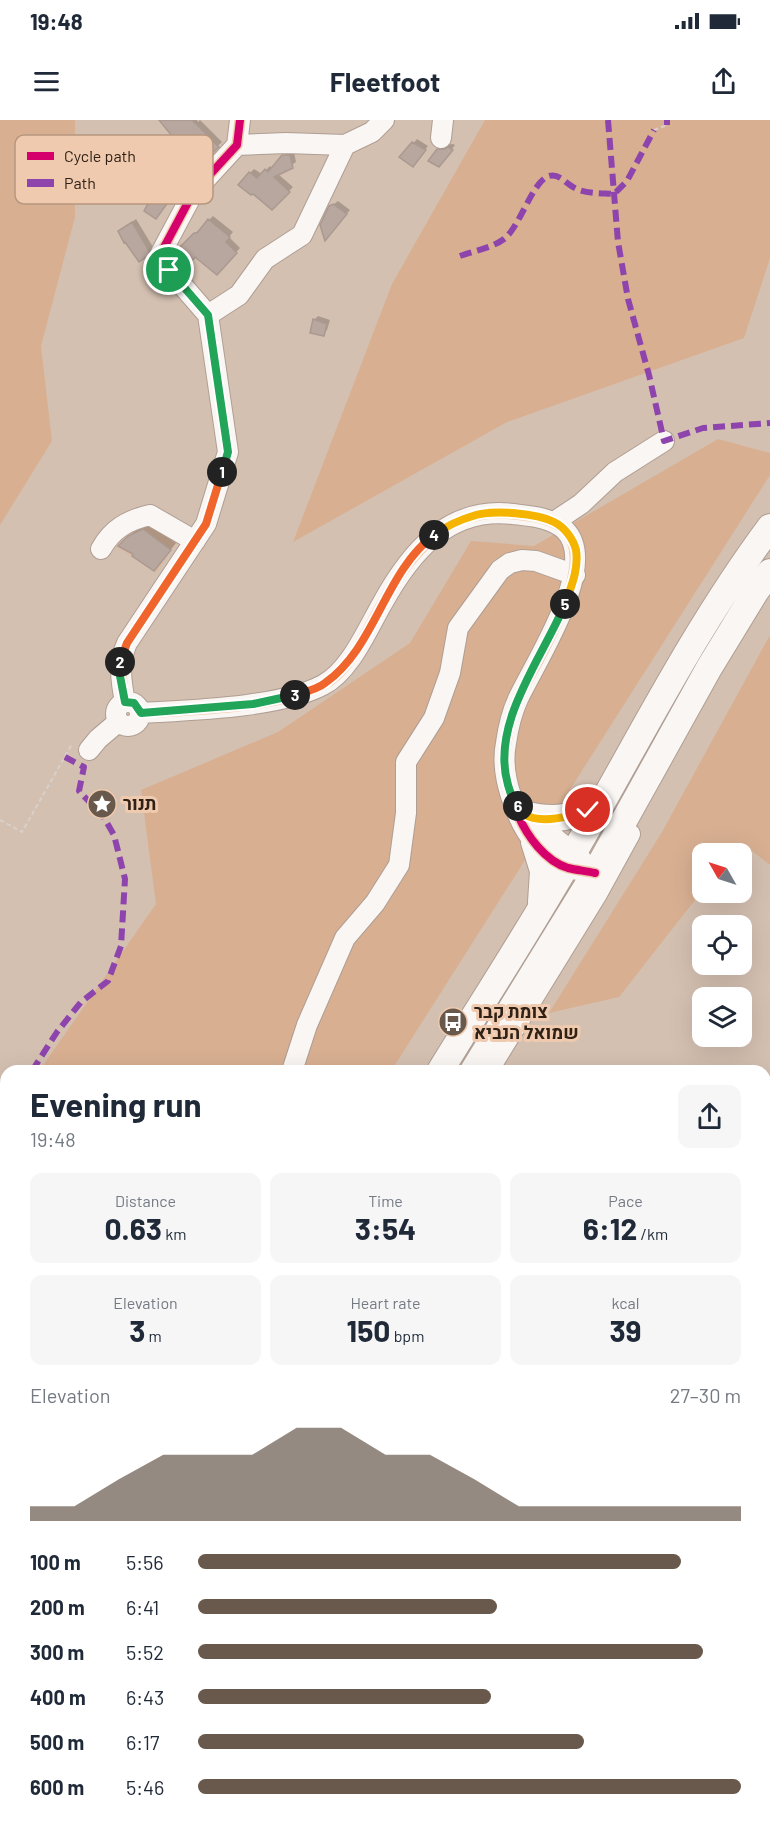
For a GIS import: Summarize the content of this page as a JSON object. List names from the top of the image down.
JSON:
{
  "places": {
    "place": ["תנור"],
    "bus stop": ["צומת קבר שמואל הנביא"]
  },
  "legend": ["Cycle path", "Path"],
  "north": "top left",
  "page": {
    "status": "19:48",
    "header": "Fleetfoot",
    "pins": [
      "1",
      "4",
      "5",
      "2",
      "3",
      "6"
    ],
    "heading": ["Evening run", "19:48"],
    "stats": [
      ["Distance", "0.63 km"],
      ["Time", "3:54"],
      ["Pace", "6:12 /km"],
      ["Elevation", "3 m"],
      ["Heart rate", "150 bpm"],
      ["kcal", "39"]
    ],
    "chart": ["Elevation", "27–30 m"],
    "list": [
      {
        "name": "100 m",
        "note": "5:56"
      },
      {
        "name": "200 m",
        "note": "6:41"
      },
      {
        "name": "300 m",
        "note": "5:52"
      },
      {
        "name": "400 m",
        "note": "6:43"
      },
      {
        "name": "500 m",
        "note": "6:17"
      },
      {
        "name": "600 m",
        "note": "5:46"
      }
    ]
  }
}
